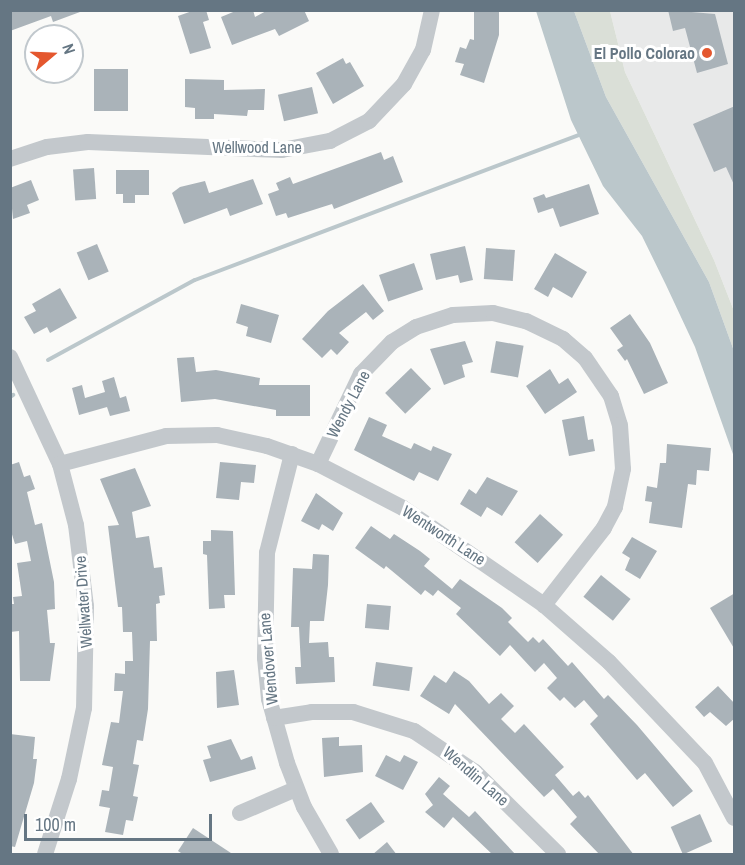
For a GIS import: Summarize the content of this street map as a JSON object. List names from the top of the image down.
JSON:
{
  "streets": {
    "street": [
      "Wellwood Lane",
      "Wendy Lane",
      "Wentworth Lane",
      "Wellwater Drive",
      "Wendover Lane",
      "Wendlin Lane"
    ]
  },
  "crossings": [
    ["Wendy Lane", "Wentworth Lane"],
    ["Wentworth Lane", "Wellwater Drive"],
    ["Wentworth Lane", "Wendover Lane"],
    ["Wendover Lane", "Wendlin Lane"]
  ],
  "places": ["El Pollo Colorao"],
  "scale_bar": "100 m",
  "north": "right"
}
